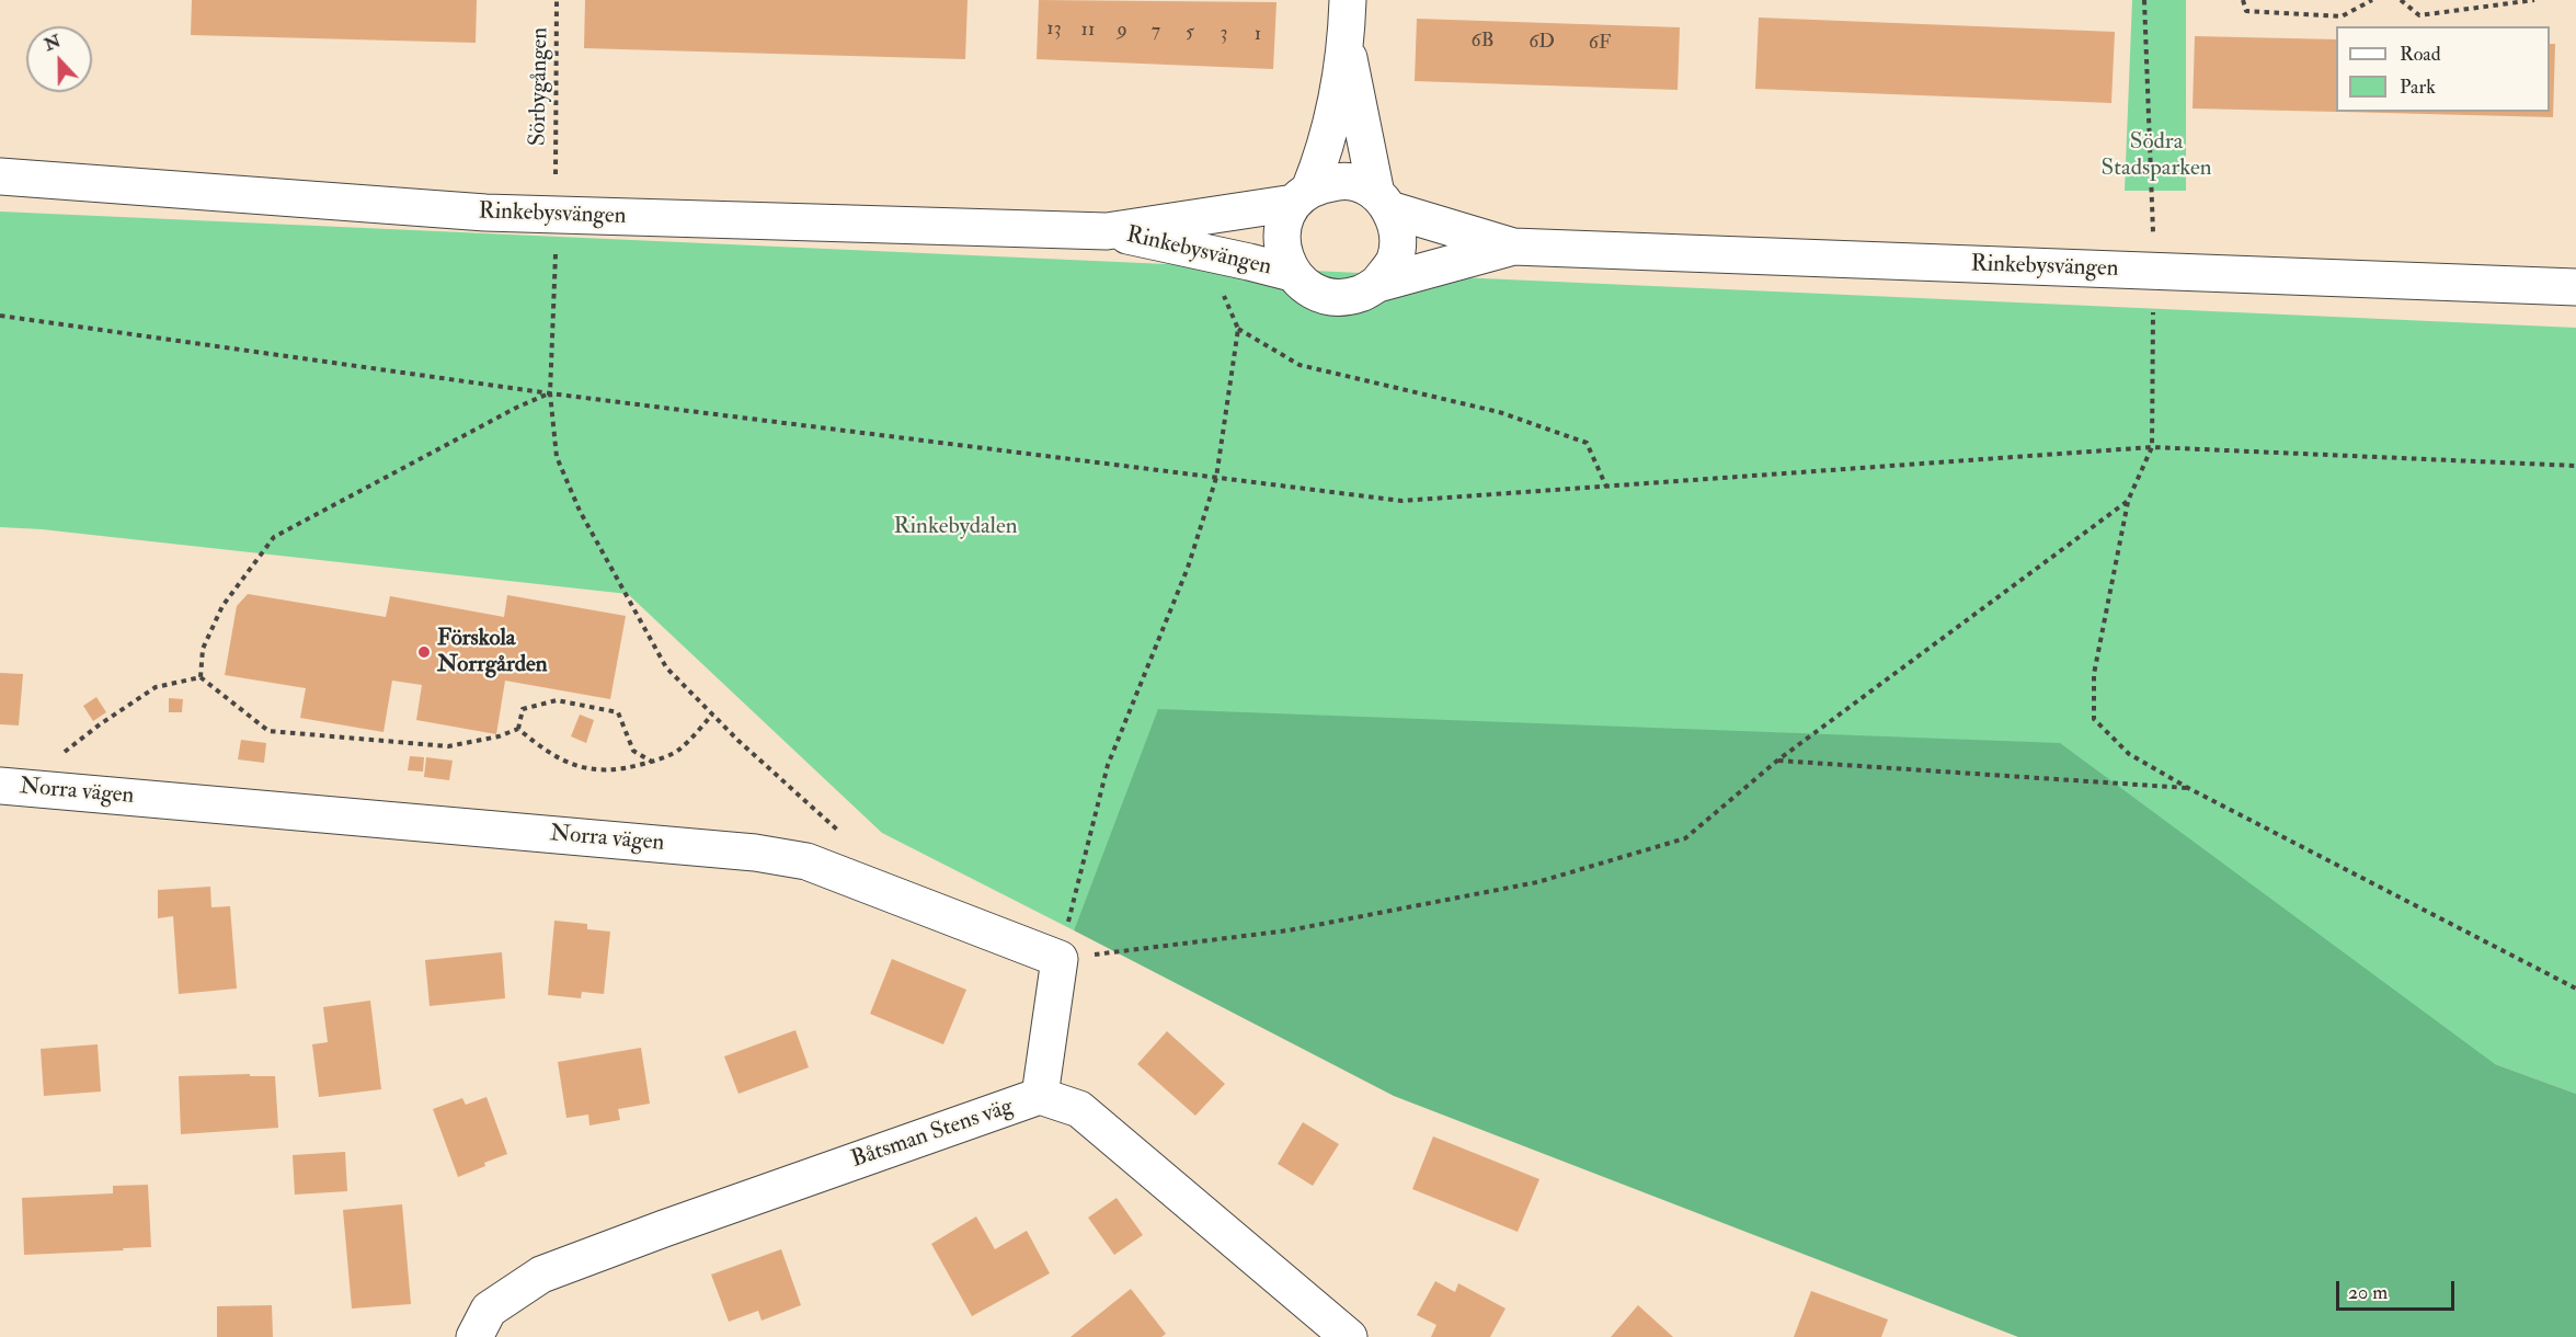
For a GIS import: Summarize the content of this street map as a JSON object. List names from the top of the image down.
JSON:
{
  "streets": {
    "street": ["Rinkebysvängen", "Norra vägen", "Båtsman Stens väg"],
    "path": ["Sörbygången"]
  },
  "parks": ["Södra Stadsparken", "Rinkebydalen"],
  "places": ["Förskola Norrgården"],
  "house_numbers": [
    "13",
    "11",
    "9",
    "7",
    "5",
    "3",
    "1",
    "6B",
    "6D",
    "6F"
  ],
  "legend": ["Road", "Park"],
  "scale_bar": "20 m",
  "north": "top"
}
